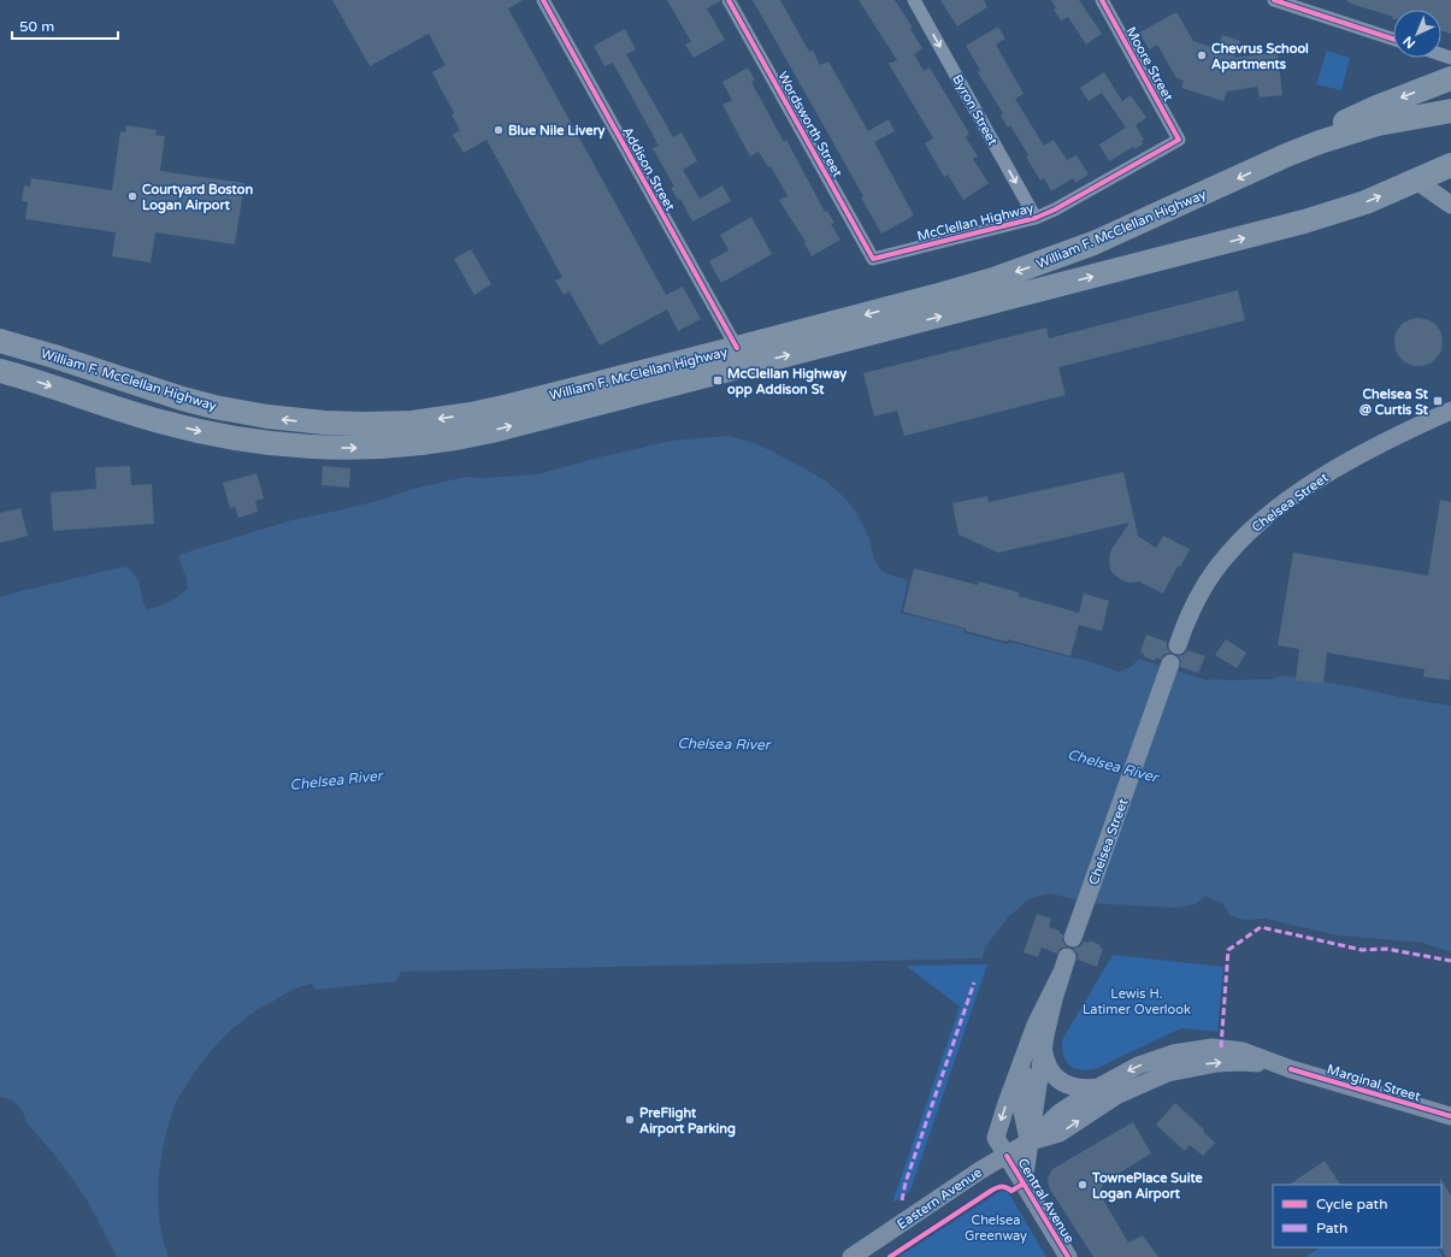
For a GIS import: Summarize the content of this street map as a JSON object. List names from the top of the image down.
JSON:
{
  "streets": {
    "highway": ["William F. McClellan Highway"],
    "main road": [
      "Chelsea Street",
      "Marginal Street",
      "Eastern Avenue",
      "Central Avenue"
    ],
    "street": [
      "Moore Street",
      "Byron Street",
      "Wordsworth Street",
      "Addison Street",
      "McClellan Highway"
    ]
  },
  "crossings": [
    ["Moore Street", "McClellan Highway"],
    ["Byron Street", "McClellan Highway"],
    ["Wordsworth Street", "McClellan Highway"],
    ["Addison Street", "William F. McClellan Highway"],
    ["Marginal Street", "Eastern Avenue"],
    ["Eastern Avenue", "Central Avenue"]
  ],
  "one_way": ["Byron Street"],
  "water": ["Chelsea River"],
  "parks": ["Lewis H. Latimer Overlook", "Chelsea Greenway"],
  "places": {
    "other": [
      "Chevrus School Apartments",
      "Blue Nile Livery",
      "Courtyard Boston Logan Airport",
      "PreFlight Airport Parking",
      "TownePlace Suite Logan Airport"
    ],
    "transit": ["McClellan Highway opp Addison St", "Chelsea St @ Curtis St"]
  },
  "legend": ["Cycle path", "Path"],
  "scale_bar": "50 m",
  "north": "bottom left"
}
